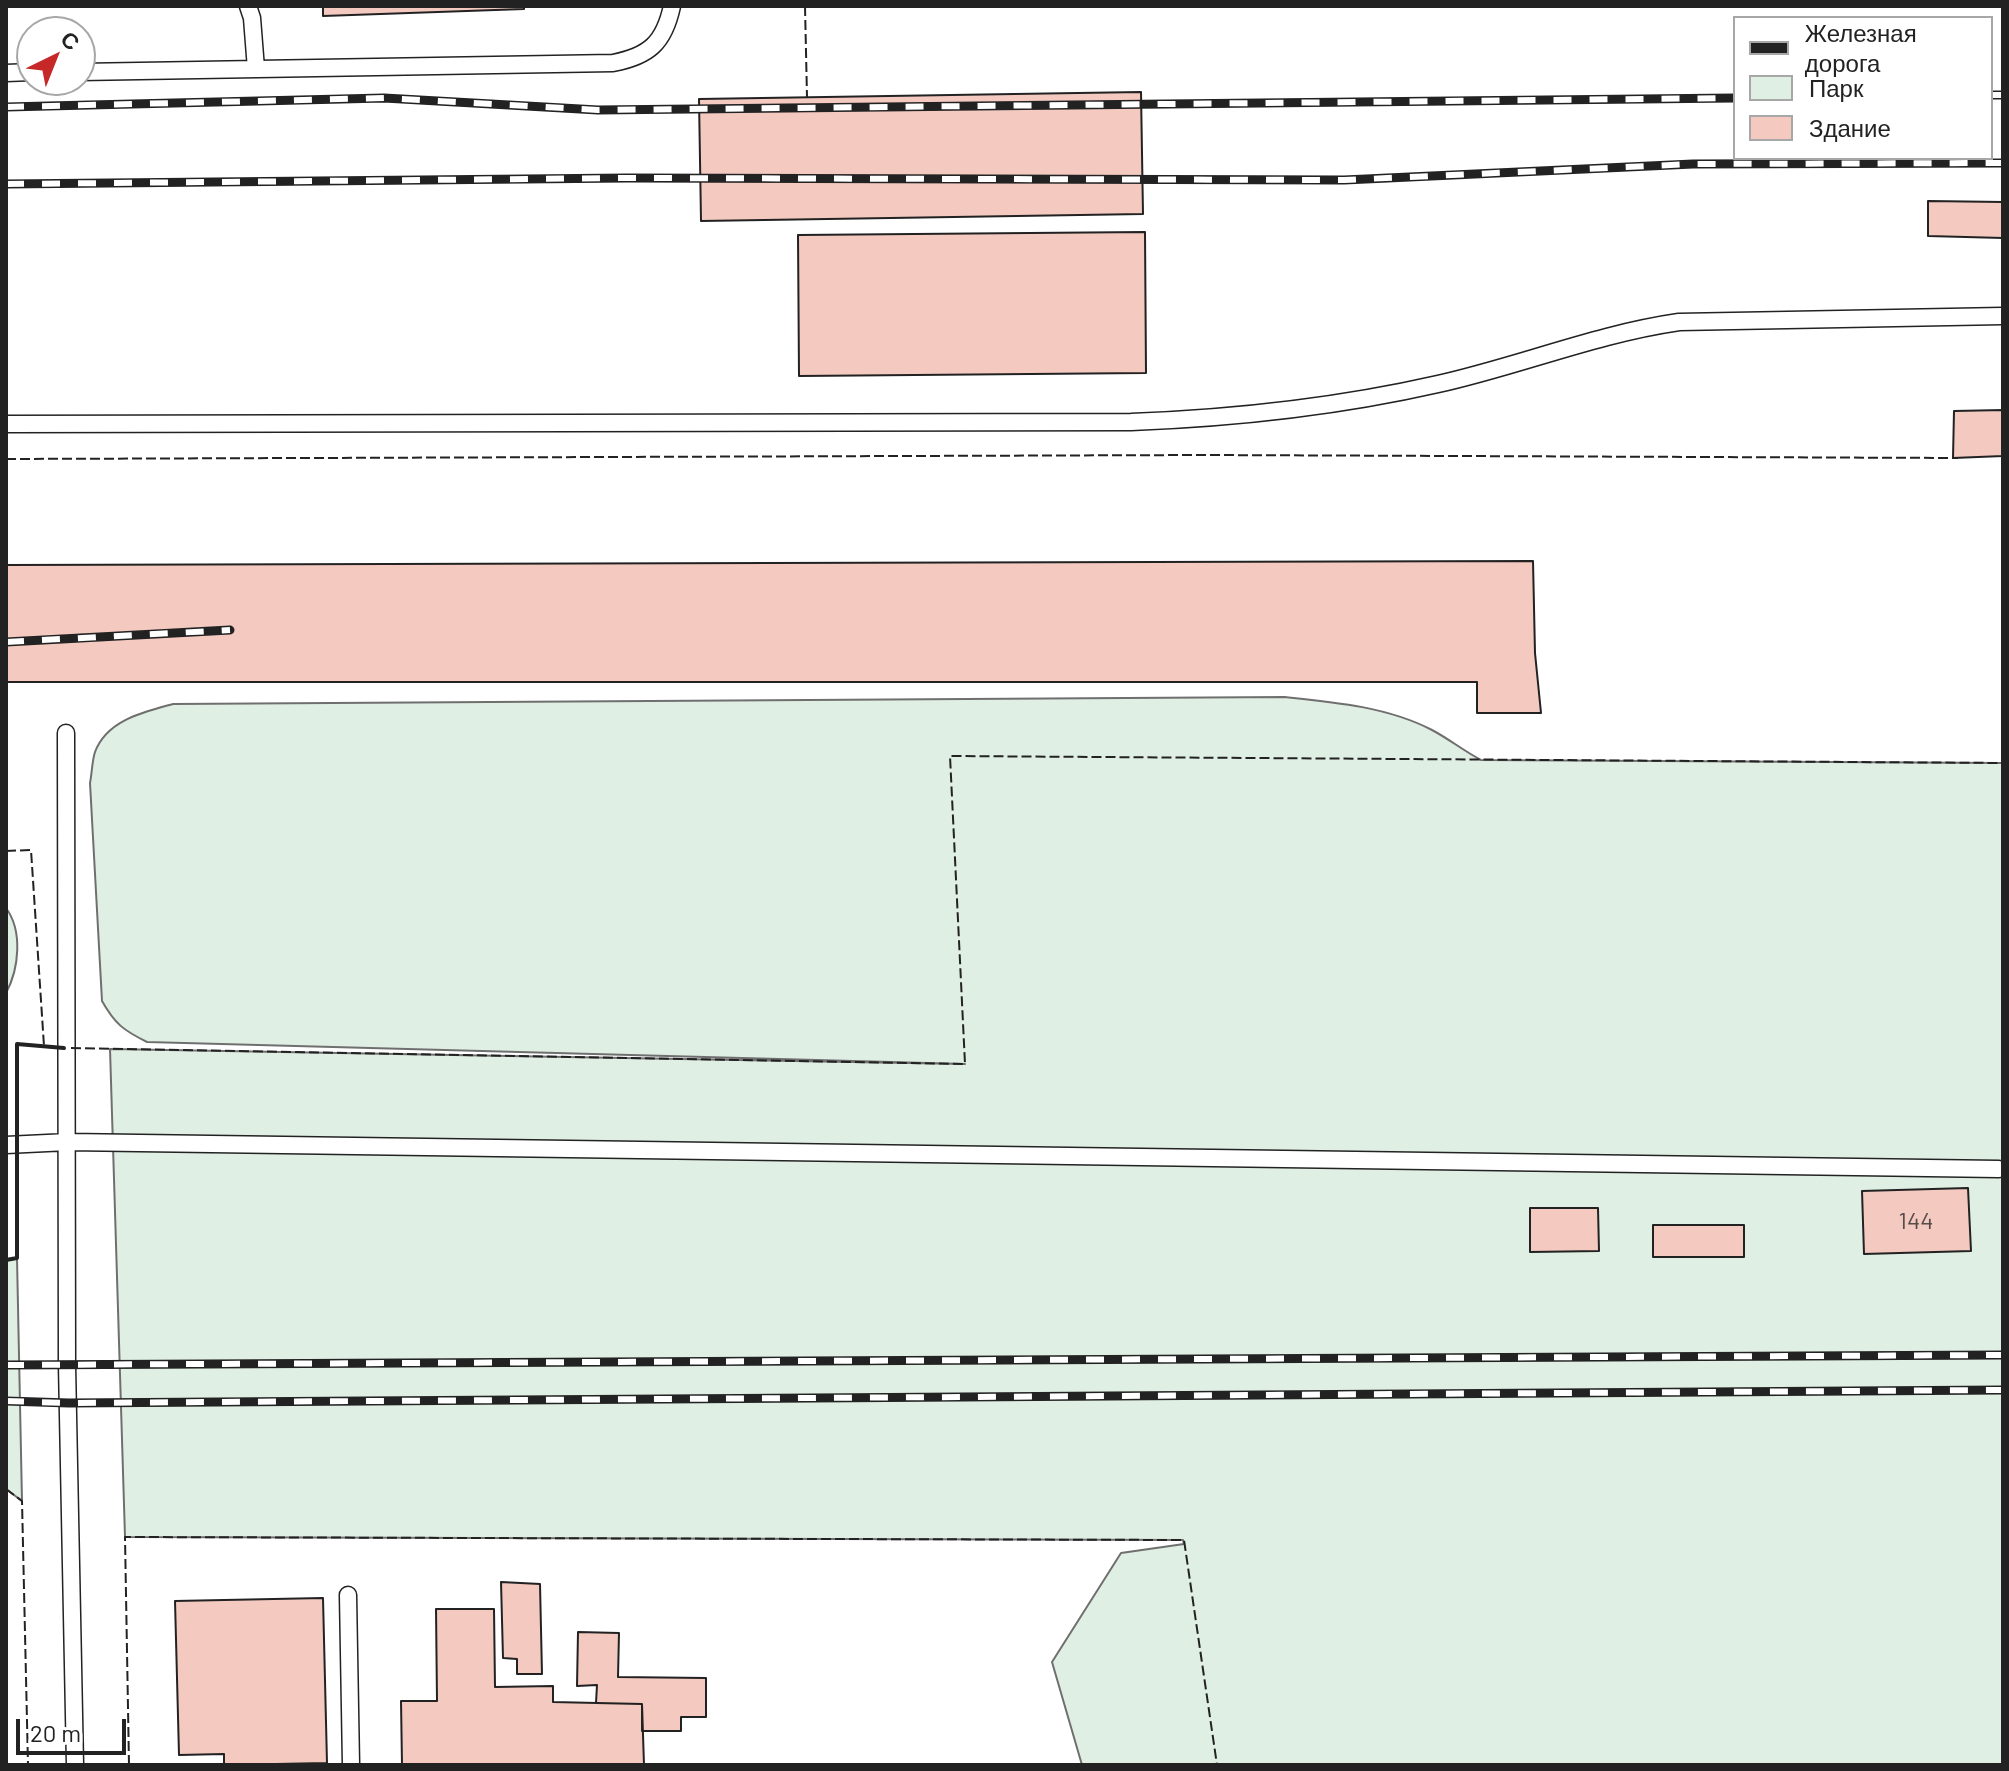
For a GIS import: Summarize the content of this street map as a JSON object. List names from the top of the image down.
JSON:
{
  "house_numbers": ["144"],
  "legend": ["Железная дорога", "Парк", "Здание"],
  "scale_bar": "20 m",
  "north": "top right"
}
